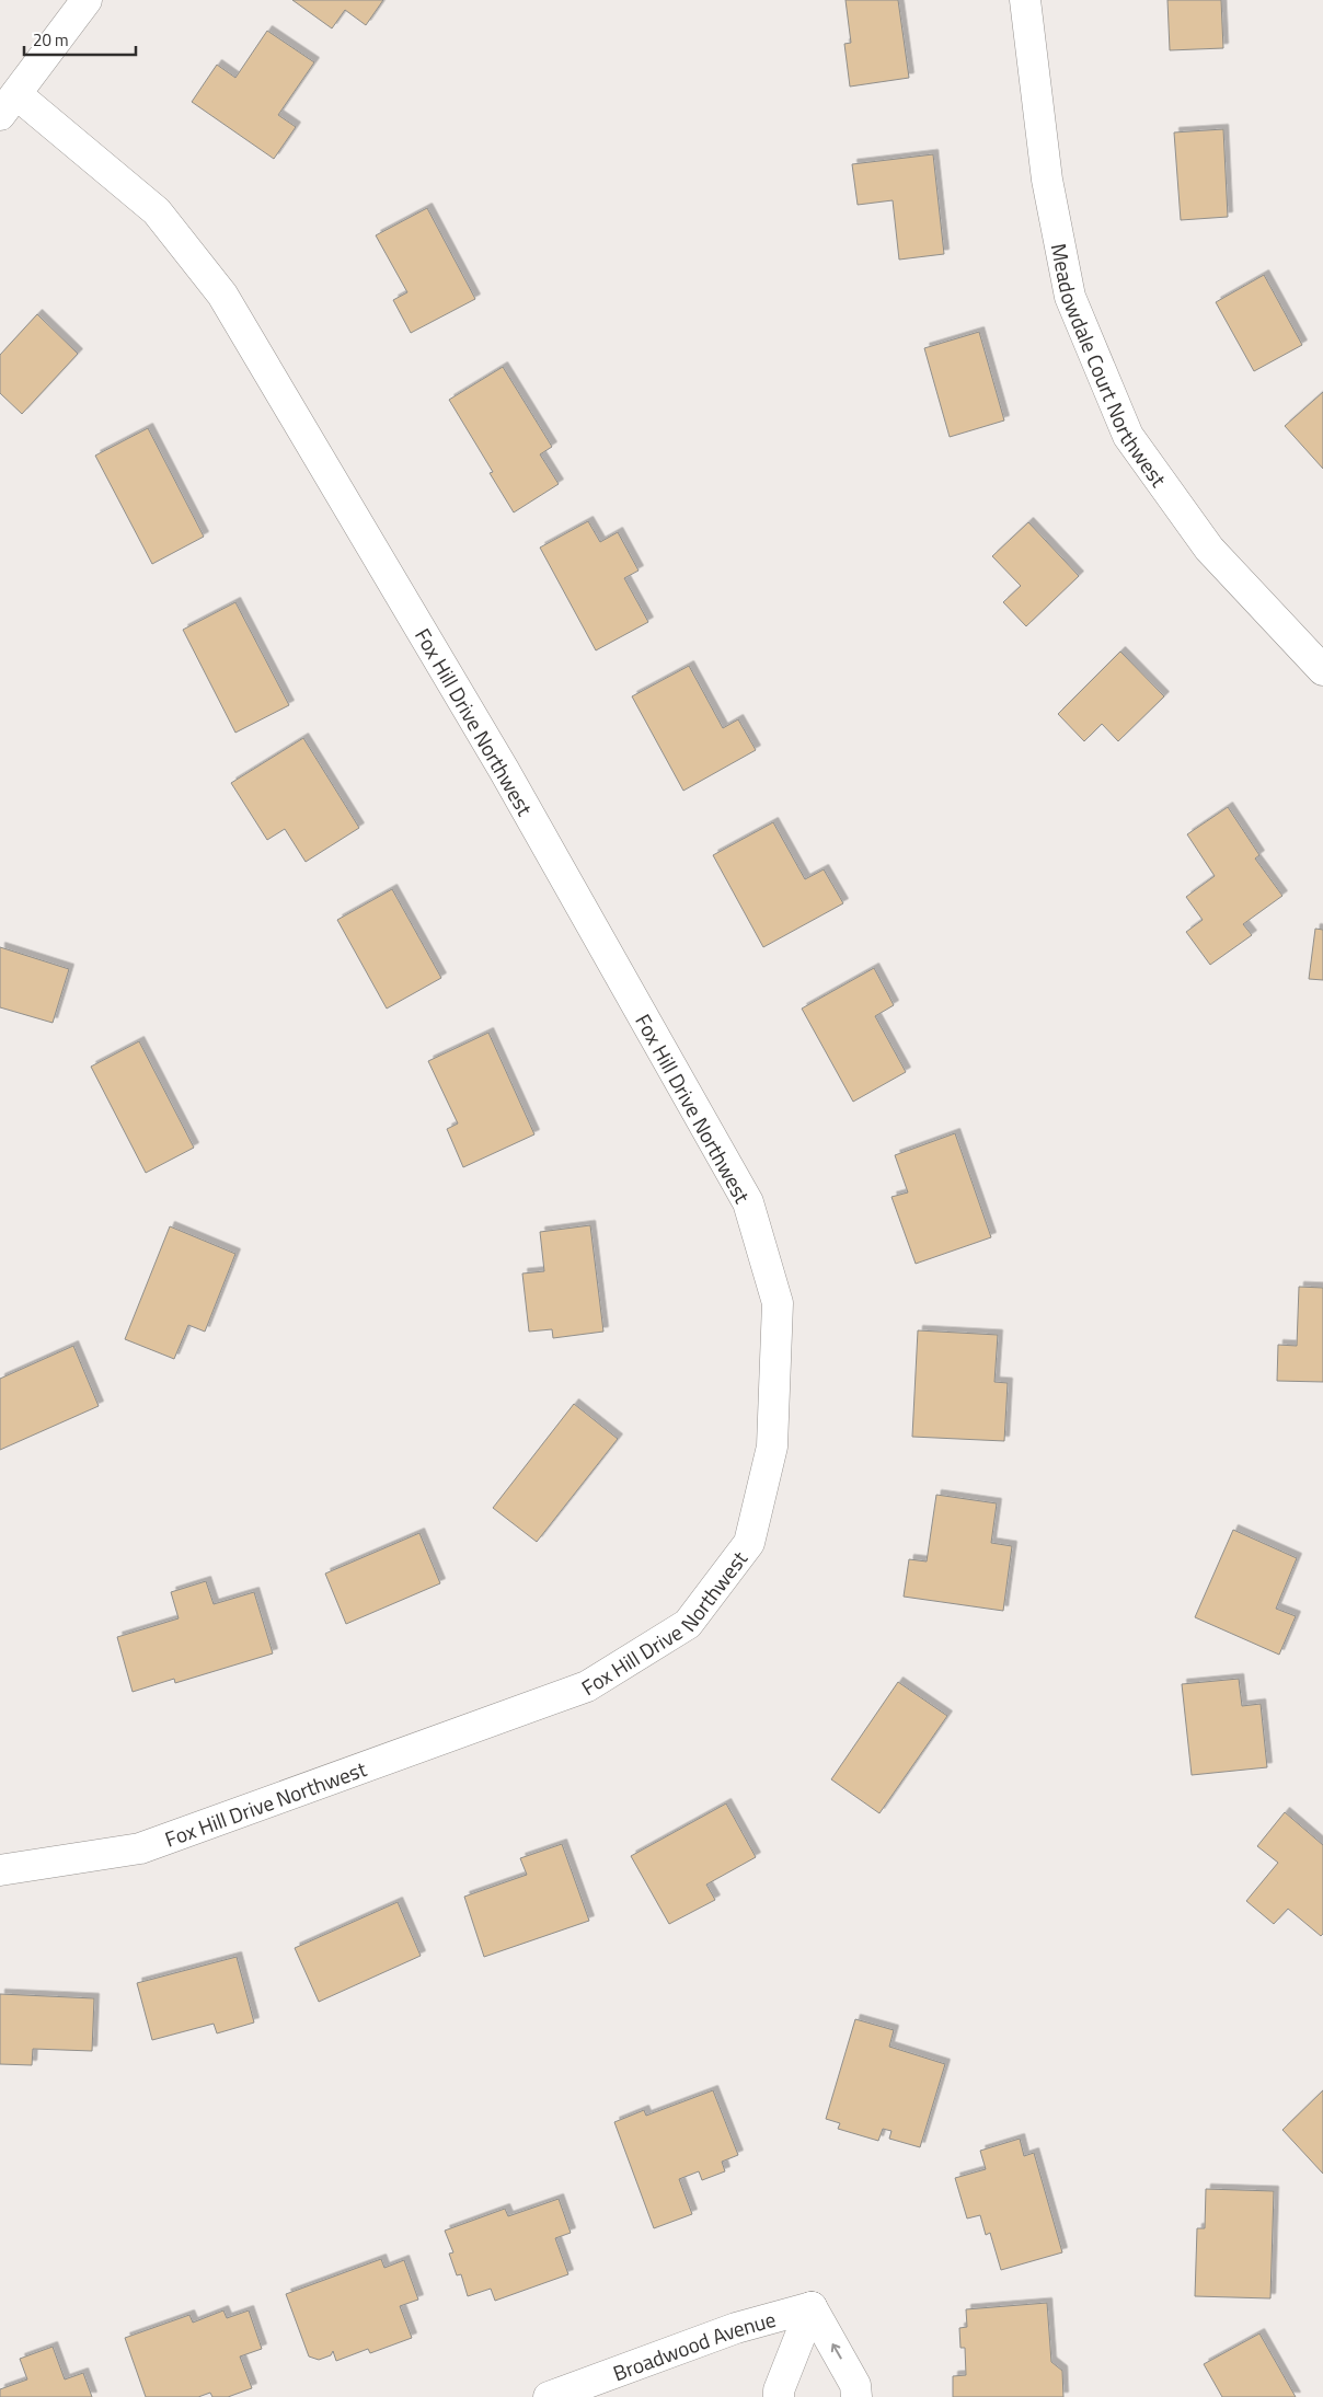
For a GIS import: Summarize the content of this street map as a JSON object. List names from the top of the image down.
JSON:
{
  "streets": {
    "street": ["Meadowdale Court Northwest", "Fox Hill Drive Northwest", "Broadwood Avenue"]
  },
  "scale_bar": "20 m"
}
